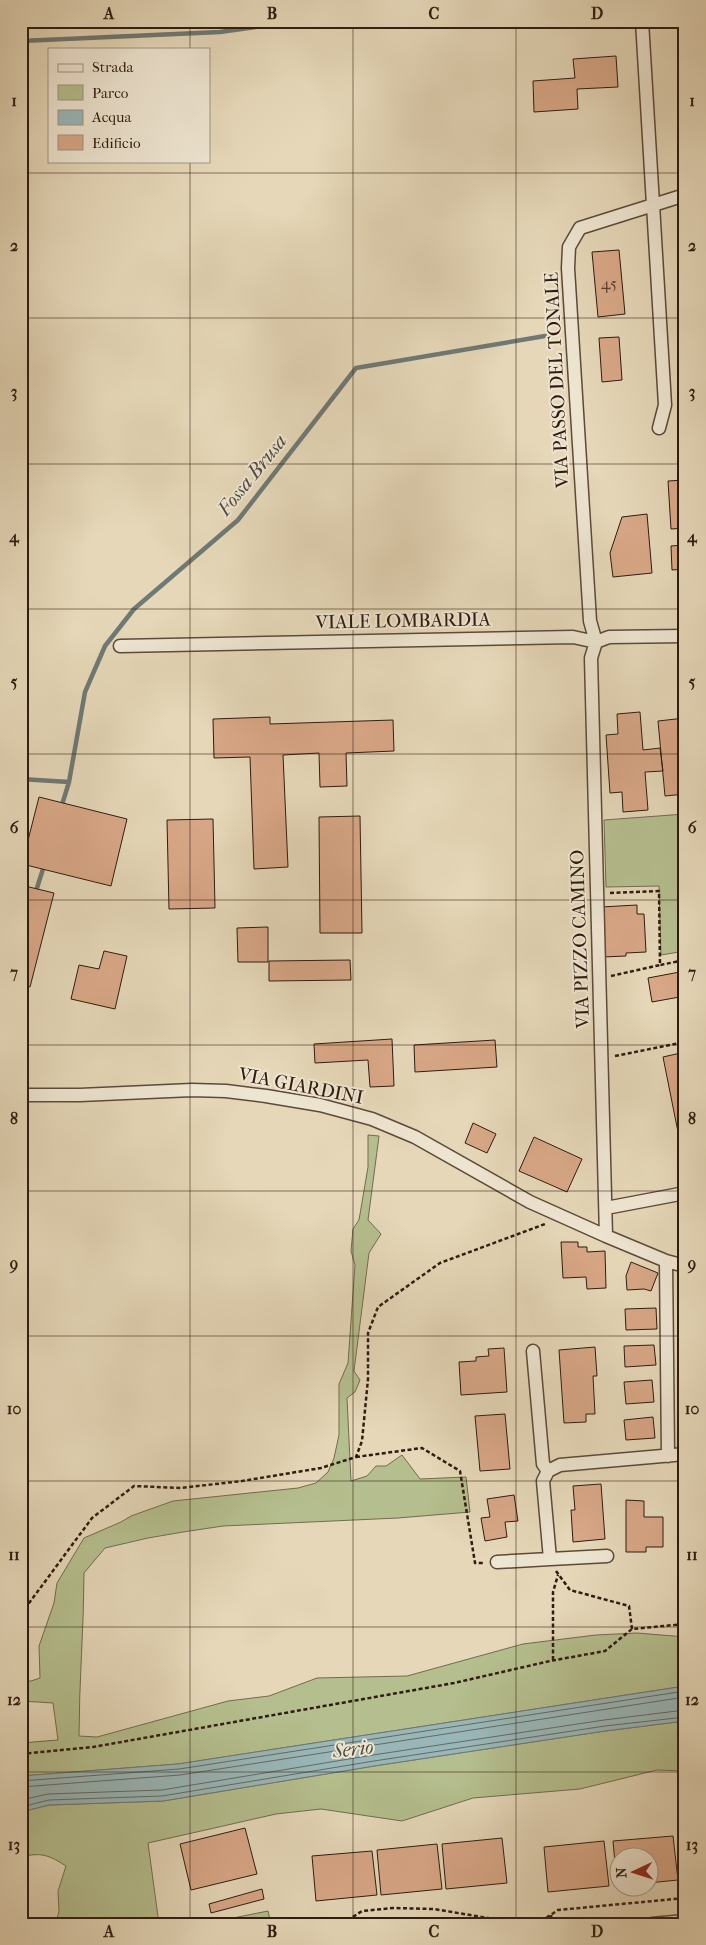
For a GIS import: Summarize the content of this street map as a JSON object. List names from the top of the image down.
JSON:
{
  "streets": {
    "street": [
      "VIA PASSO DEL TONALE",
      "VIALE LOMBARDIA",
      "VIA PIZZO CAMINO",
      "VIA GIARDINI"
    ]
  },
  "crossings": [
    ["VIA PASSO DEL TONALE", "VIALE LOMBARDIA"],
    ["VIA PASSO DEL TONALE", "VIA PIZZO CAMINO"],
    ["VIALE LOMBARDIA", "VIA PIZZO CAMINO"],
    ["VIA PIZZO CAMINO", "VIA GIARDINI"]
  ],
  "water": ["Fossa Brusa", "Serio"],
  "house_numbers": ["45"],
  "legend": [
    "Strada",
    "Parco",
    "Acqua",
    "Edificio"
  ],
  "north": "left",
  "grid": {
    "columns": [
      "A",
      "B",
      "C",
      "D"
    ],
    "rows": [
      "1",
      "2",
      "3",
      "4",
      "5",
      "6",
      "7",
      "8",
      "9",
      "10",
      "11",
      "12",
      "13"
    ]
  }
}
